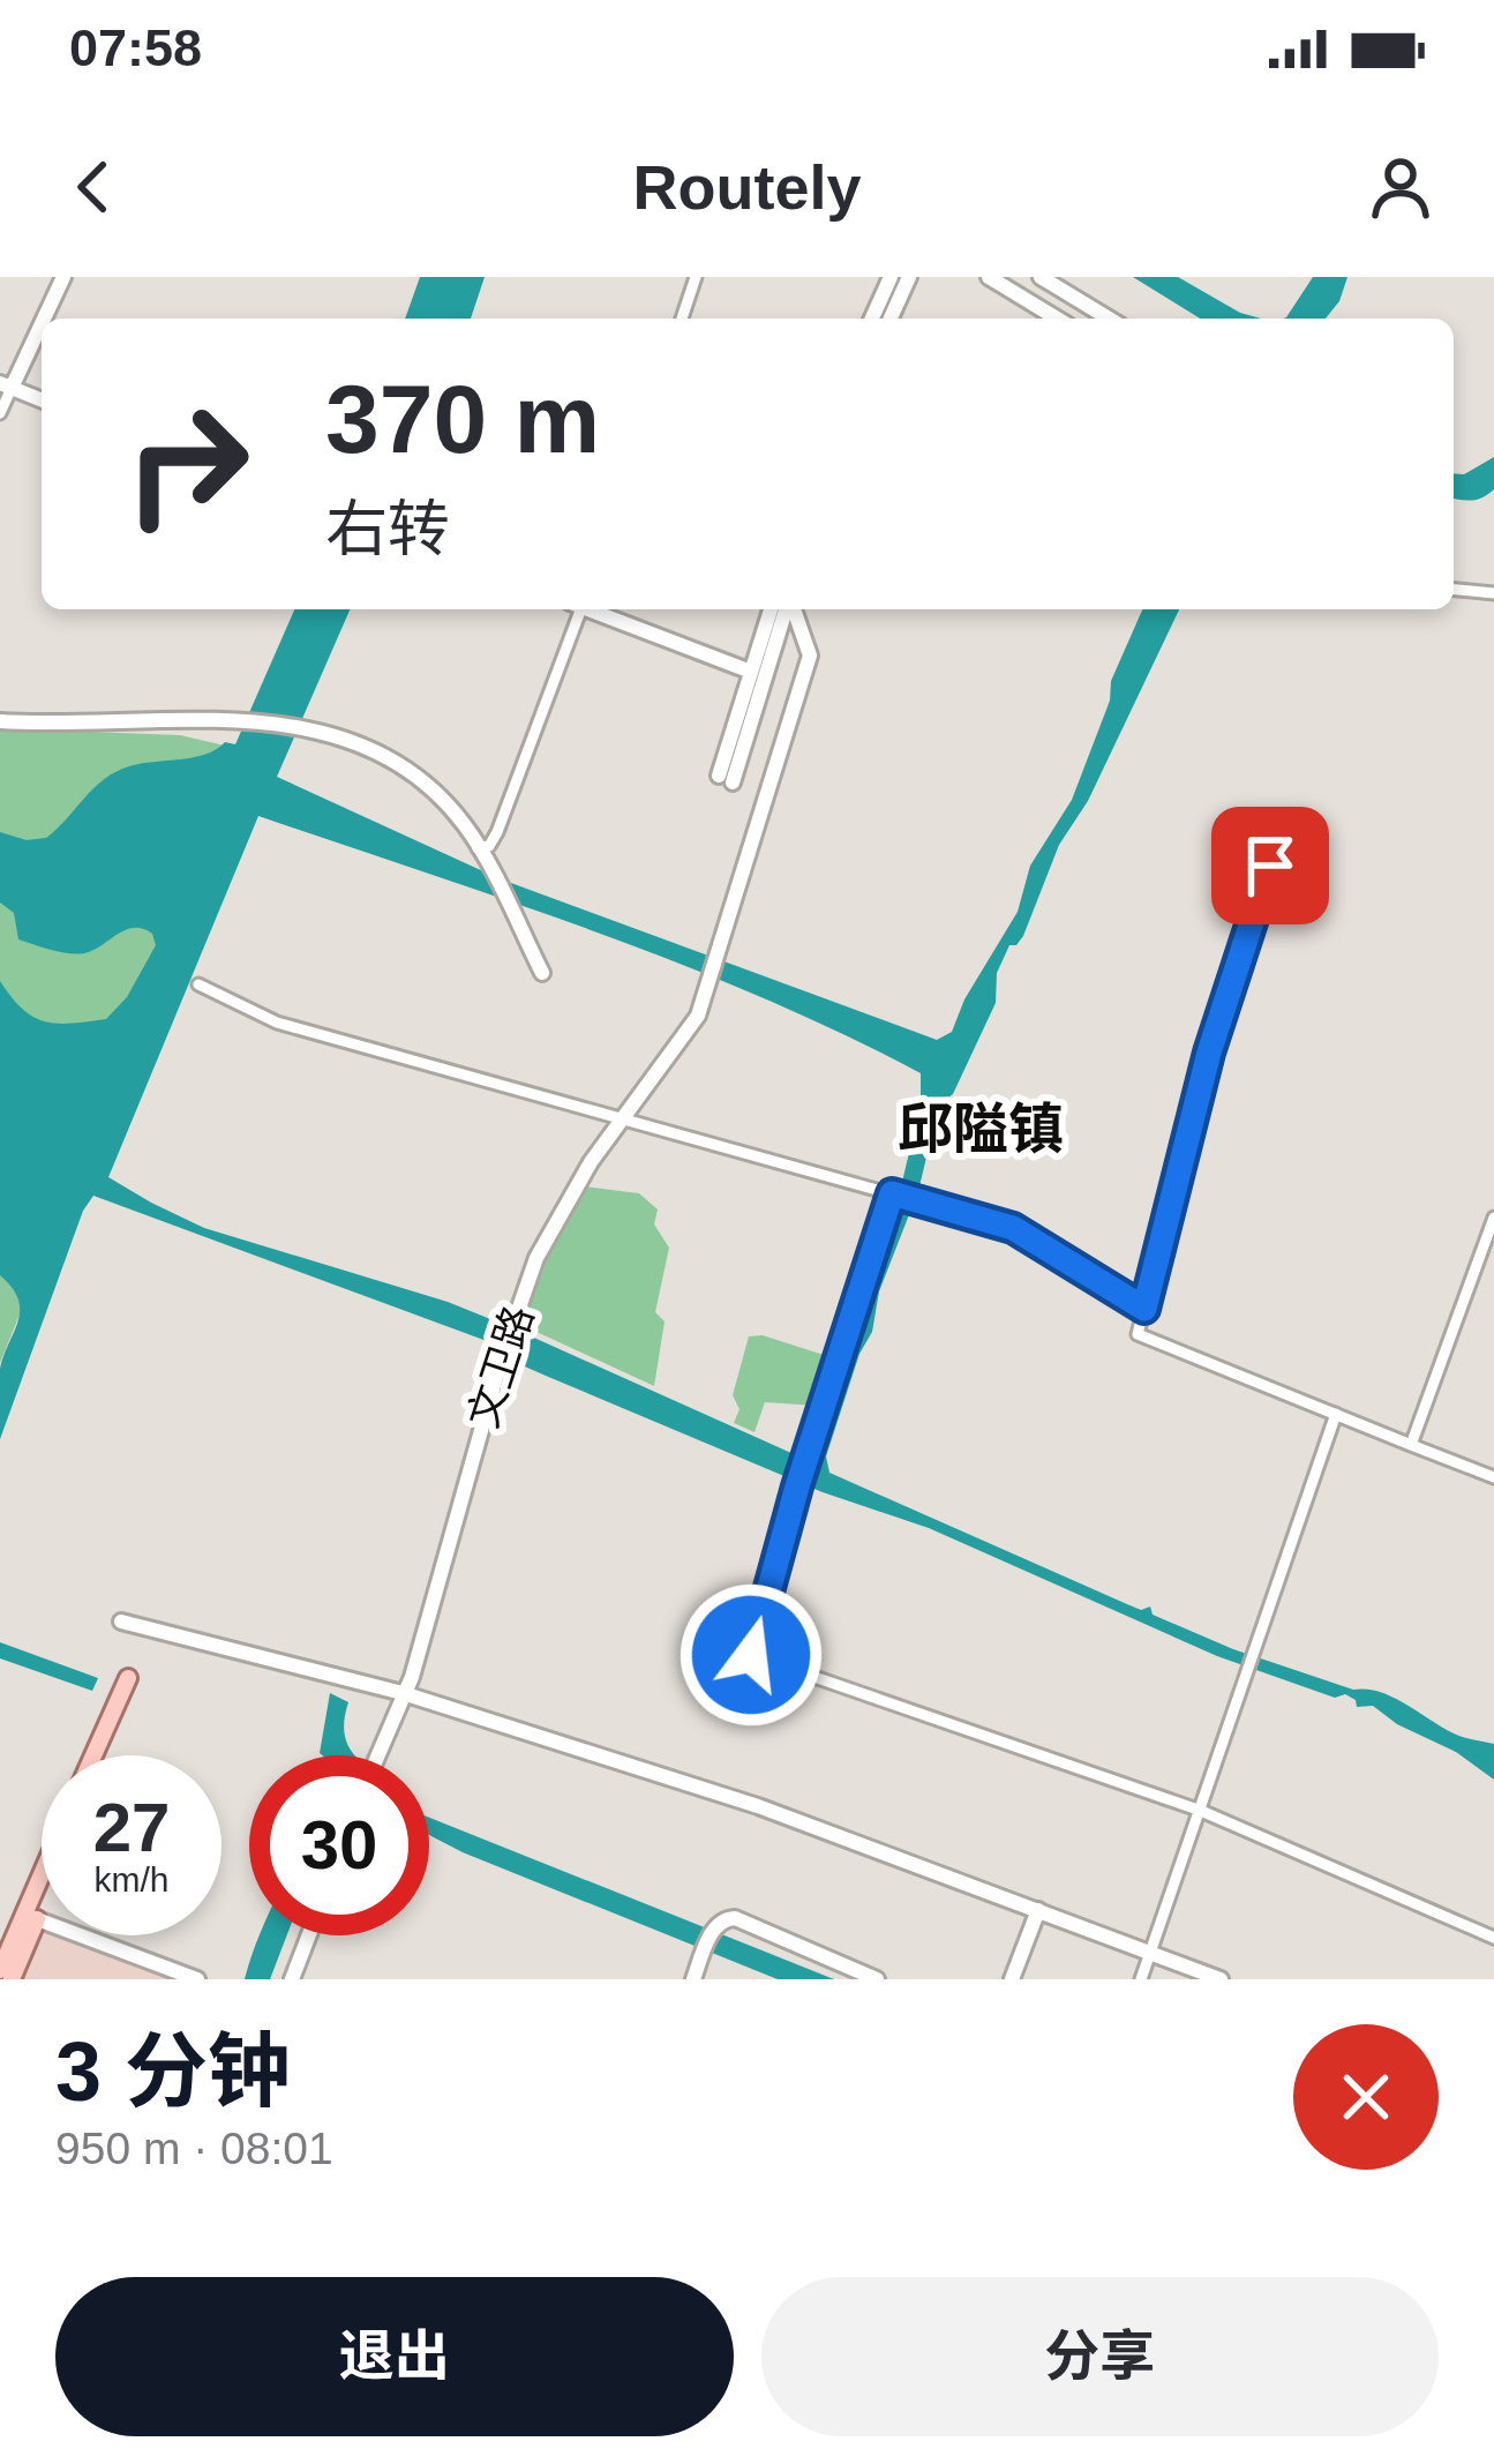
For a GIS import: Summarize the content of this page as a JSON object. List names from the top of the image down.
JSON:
{
  "streets": {
    "street": ["文卫路"]
  },
  "districts": ["邱隘镇"],
  "page": {
    "status": "07:58",
    "header": "Routely",
    "turn": ["370 m", "右转"],
    "speed": "27 km/h",
    "limit": "30",
    "heading": ["3 分钟", "950 m · 08:01"],
    "buttons": ["退出", "分享"]
  }
}
